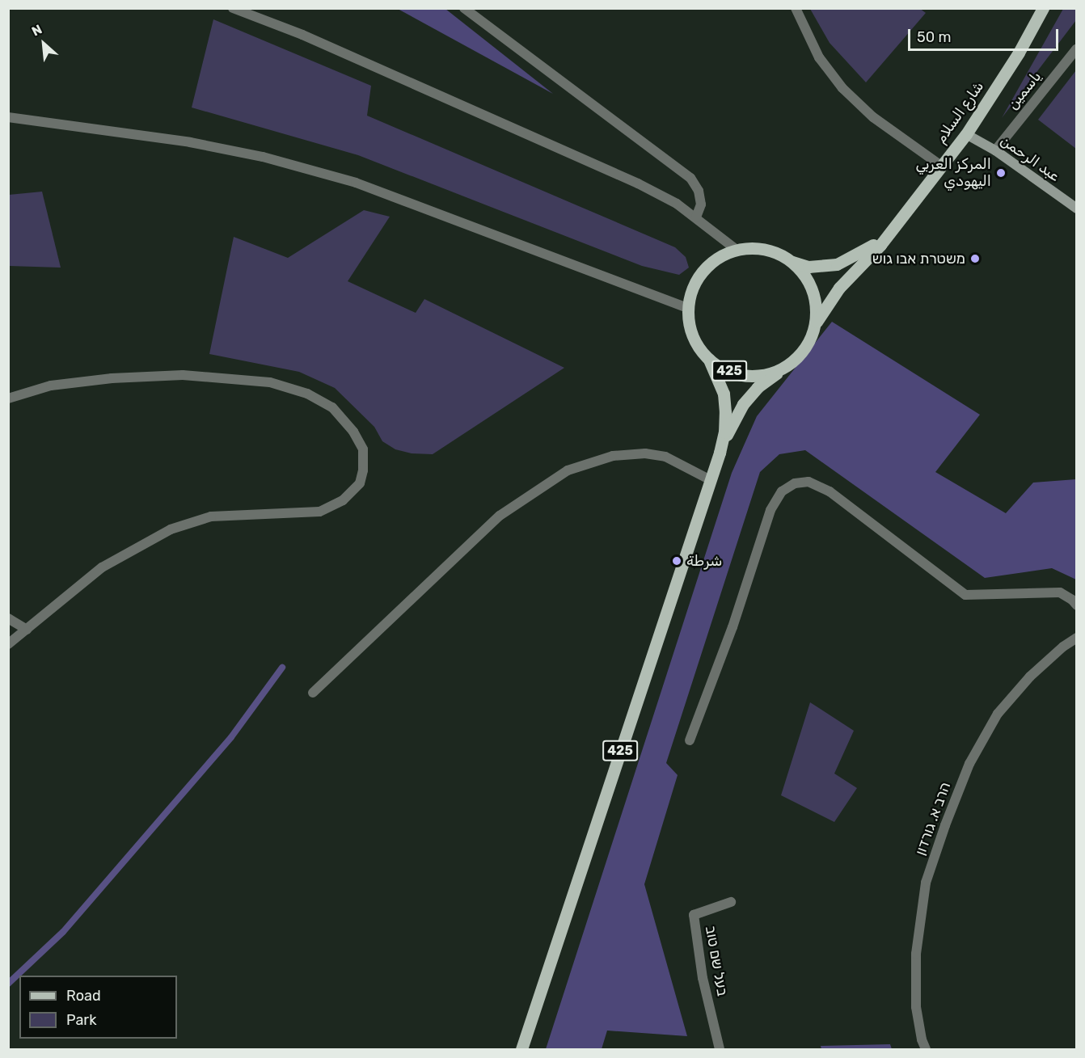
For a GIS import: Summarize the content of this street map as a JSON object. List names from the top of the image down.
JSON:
{
  "streets": {
    "main road": ["شارع السلام", "425"],
    "street": [
      "ياسمين",
      "عبد الرحمن",
      "הרב א. גורדון",
      "בעל שם טוב"
    ]
  },
  "crossings": [
    ["ياسمين", "عبد الرحمن"],
    ["شارع السلام", "عبد الرحمن"],
    ["شارع السلام", "425"]
  ],
  "places": ["المركز العربي اليهودي", "משטרת אבו גוש", "شرطة"],
  "legend": ["Road", "Park"],
  "scale_bar": "50 m",
  "north": "top left"
}
